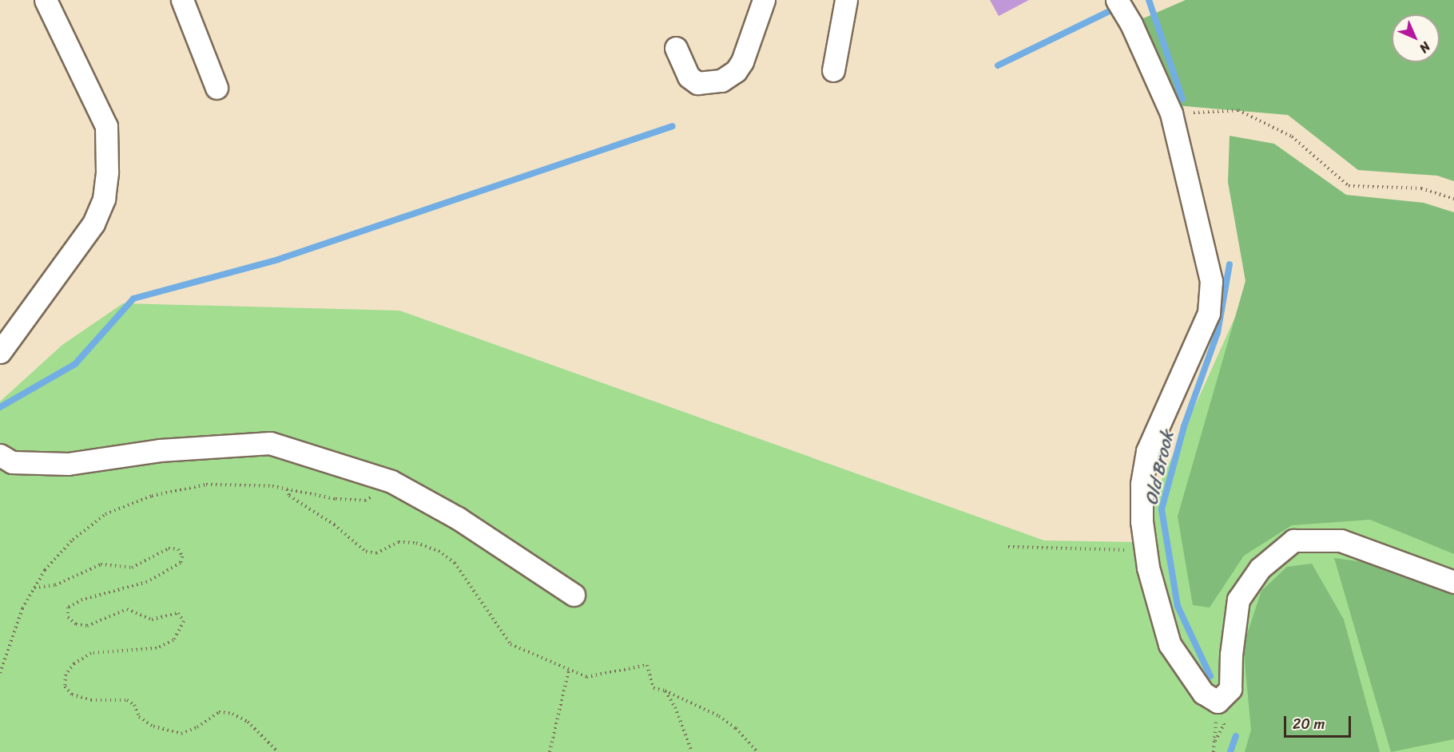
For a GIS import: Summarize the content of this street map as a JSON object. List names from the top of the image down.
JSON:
{
  "water": ["Old Brook"],
  "scale_bar": "20 m",
  "north": "bottom right"
}
